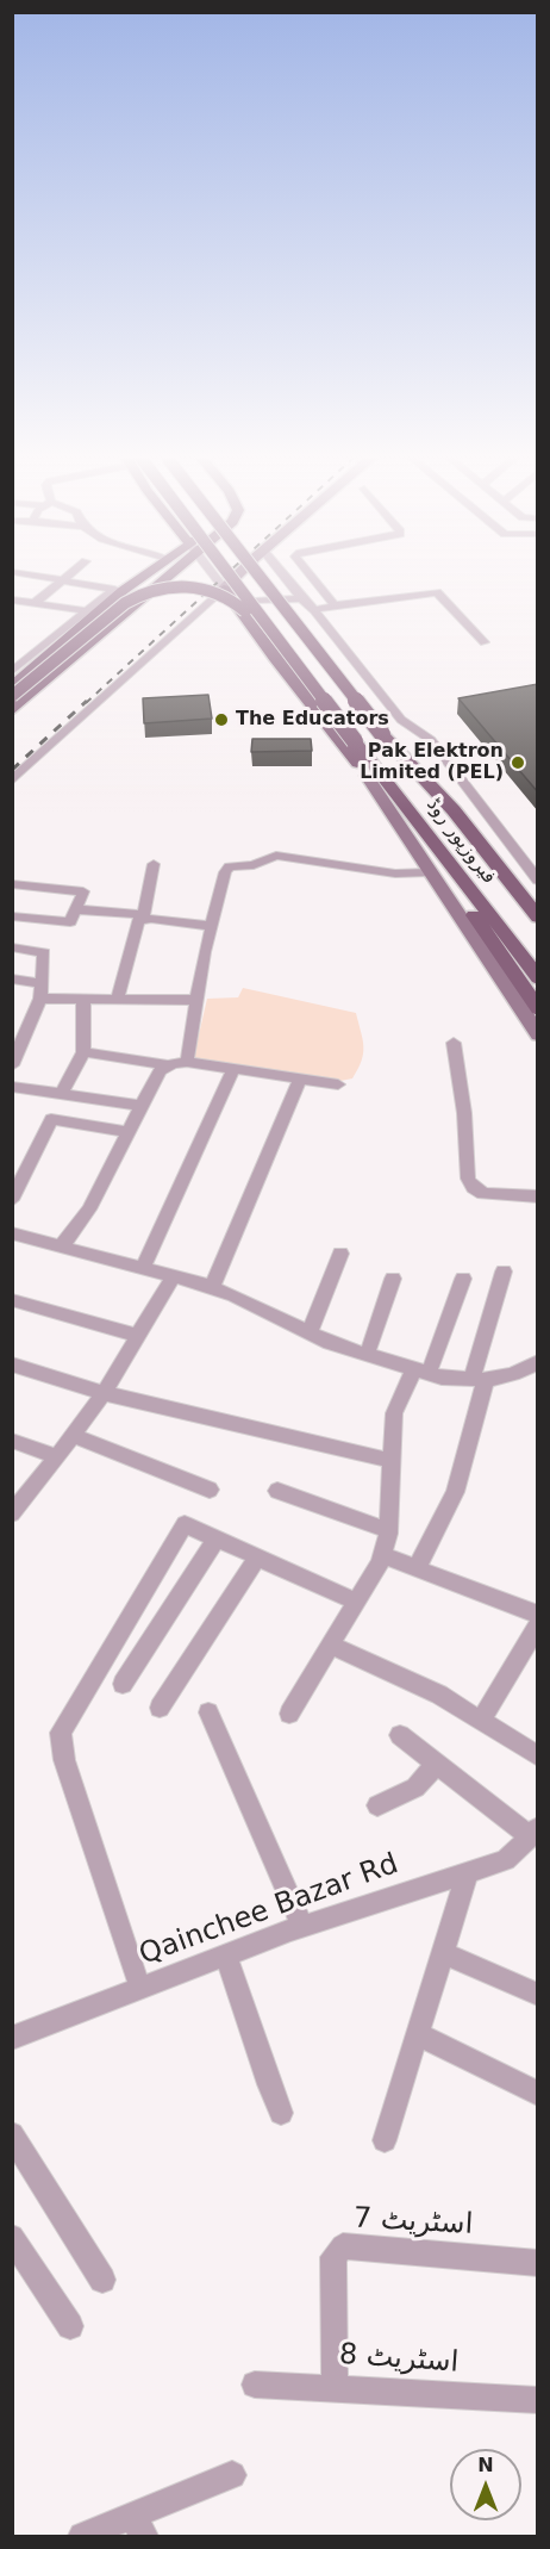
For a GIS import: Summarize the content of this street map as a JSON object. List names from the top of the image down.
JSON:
{
  "streets": {
    "main road": ["فیروزپور روڈ"],
    "street": ["Qainchee Bazar Rd", "اسٹریٹ 7", "اسٹریٹ 8"]
  },
  "crossings": [
    ["اسٹریٹ 7", "اسٹریٹ 8"]
  ],
  "places": ["The Educators", "Pak Elektron Limited (PEL)"],
  "north": "top"
}
